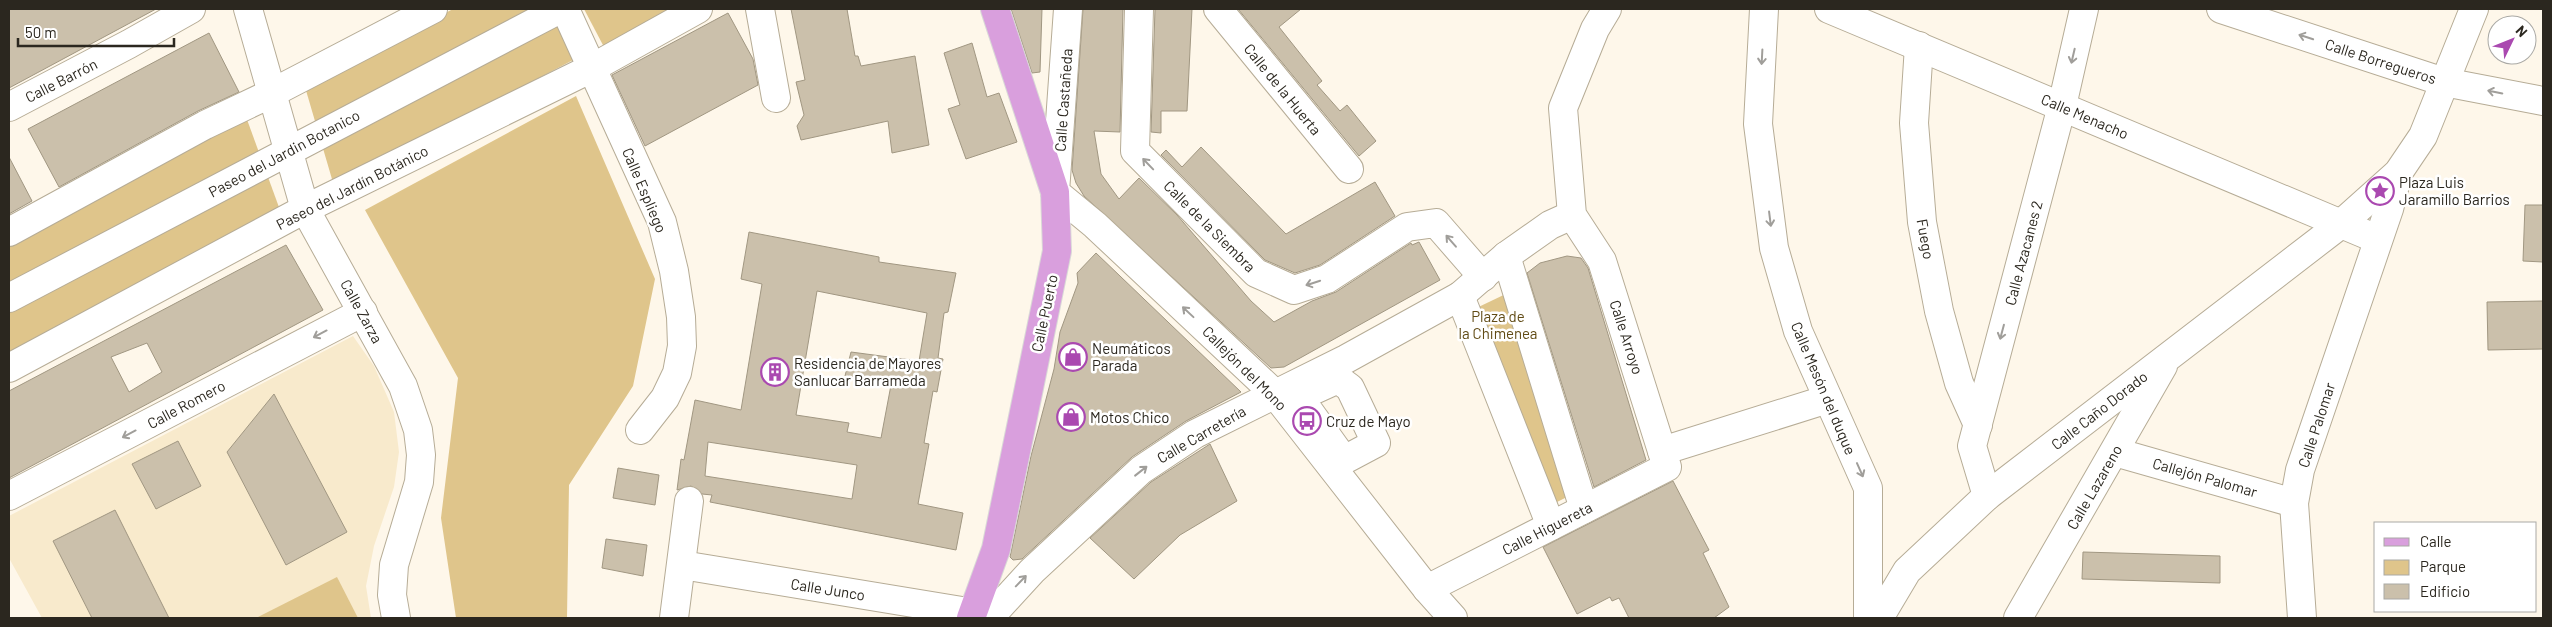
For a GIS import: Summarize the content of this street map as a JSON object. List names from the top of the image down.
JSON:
{
  "streets": {
    "main road": ["Calle Puerto"],
    "street": [
      "Calle Borregueros",
      "Calle Barrón",
      "Calle de la Huerta",
      "Calle Castañeda",
      "Calle Menacho",
      "Paseo del Jardin Botanico",
      "Paseo del Jardín Botánico",
      "Calle Espliego",
      "Calle de la Siembra",
      "Fuego",
      "Calle Azacanes 2",
      "Calle Zarza",
      "Calle Arroyo",
      "Callejón del Mono",
      "Calle Mesón del duque",
      "Calle Romero",
      "Calle Caño Dorado",
      "Calle Palomar",
      "Calle Carretería",
      "Callejón Palomar",
      "Calle Lazareno",
      "Calle Higuereta",
      "Calle Junco"
    ]
  },
  "crossings": [
    ["Calle Castañeda", "Calle Puerto"],
    ["Calle Castañeda", "Callejón del Mono"],
    ["Calle Menacho", "Fuego"],
    ["Calle Menacho", "Calle Azacanes 2"],
    ["Calle Menacho", "Calle Caño Dorado"],
    ["Paseo del Jardin Botanico", "Calle Zarza"],
    ["Paseo del Jardín Botánico", "Calle Espliego"],
    ["Paseo del Jardín Botánico", "Calle Zarza"],
    ["Calle de la Siembra", "Calle Carretería"],
    ["Fuego", "Calle Azacanes 2"],
    ["Calle Azacanes 2", "Calle Caño Dorado"],
    ["Calle Zarza", "Calle Romero"],
    ["Calle Puerto", "Callejón del Mono"],
    ["Calle Puerto", "Calle Carretería"],
    ["Calle Puerto", "Calle Junco"],
    ["Calle Arroyo", "Calle Carretería"],
    ["Calle Arroyo", "Calle Higuereta"],
    ["Callejón del Mono", "Calle Carretería"],
    ["Callejón del Mono", "Calle Higuereta"],
    ["Calle Mesón del duque", "Calle Higuereta"],
    ["Calle Caño Dorado", "Calle Lazareno"],
    ["Calle Palomar", "Callejón Palomar"],
    ["Calle Carretería", "Calle Junco"],
    ["Callejón Palomar", "Calle Lazareno"]
  ],
  "one_way": [
    "Calle Borregueros",
    "Calle Azacanes 2",
    "Callejón del Mono",
    "Calle Carretería"
  ],
  "parks": ["Plaza de la Chimenea"],
  "places": {
    "place": ["Plaza Luis Jaramillo Barrios"],
    "shop": ["Neumáticos Parada", "Motos Chico"],
    "building": ["Residencia de Mayores Sanlucar Barrameda"],
    "bus stop": ["Cruz de Mayo"]
  },
  "legend": ["Calle", "Parque", "Edificio"],
  "scale_bar": "50 m",
  "north": "top right"
}
